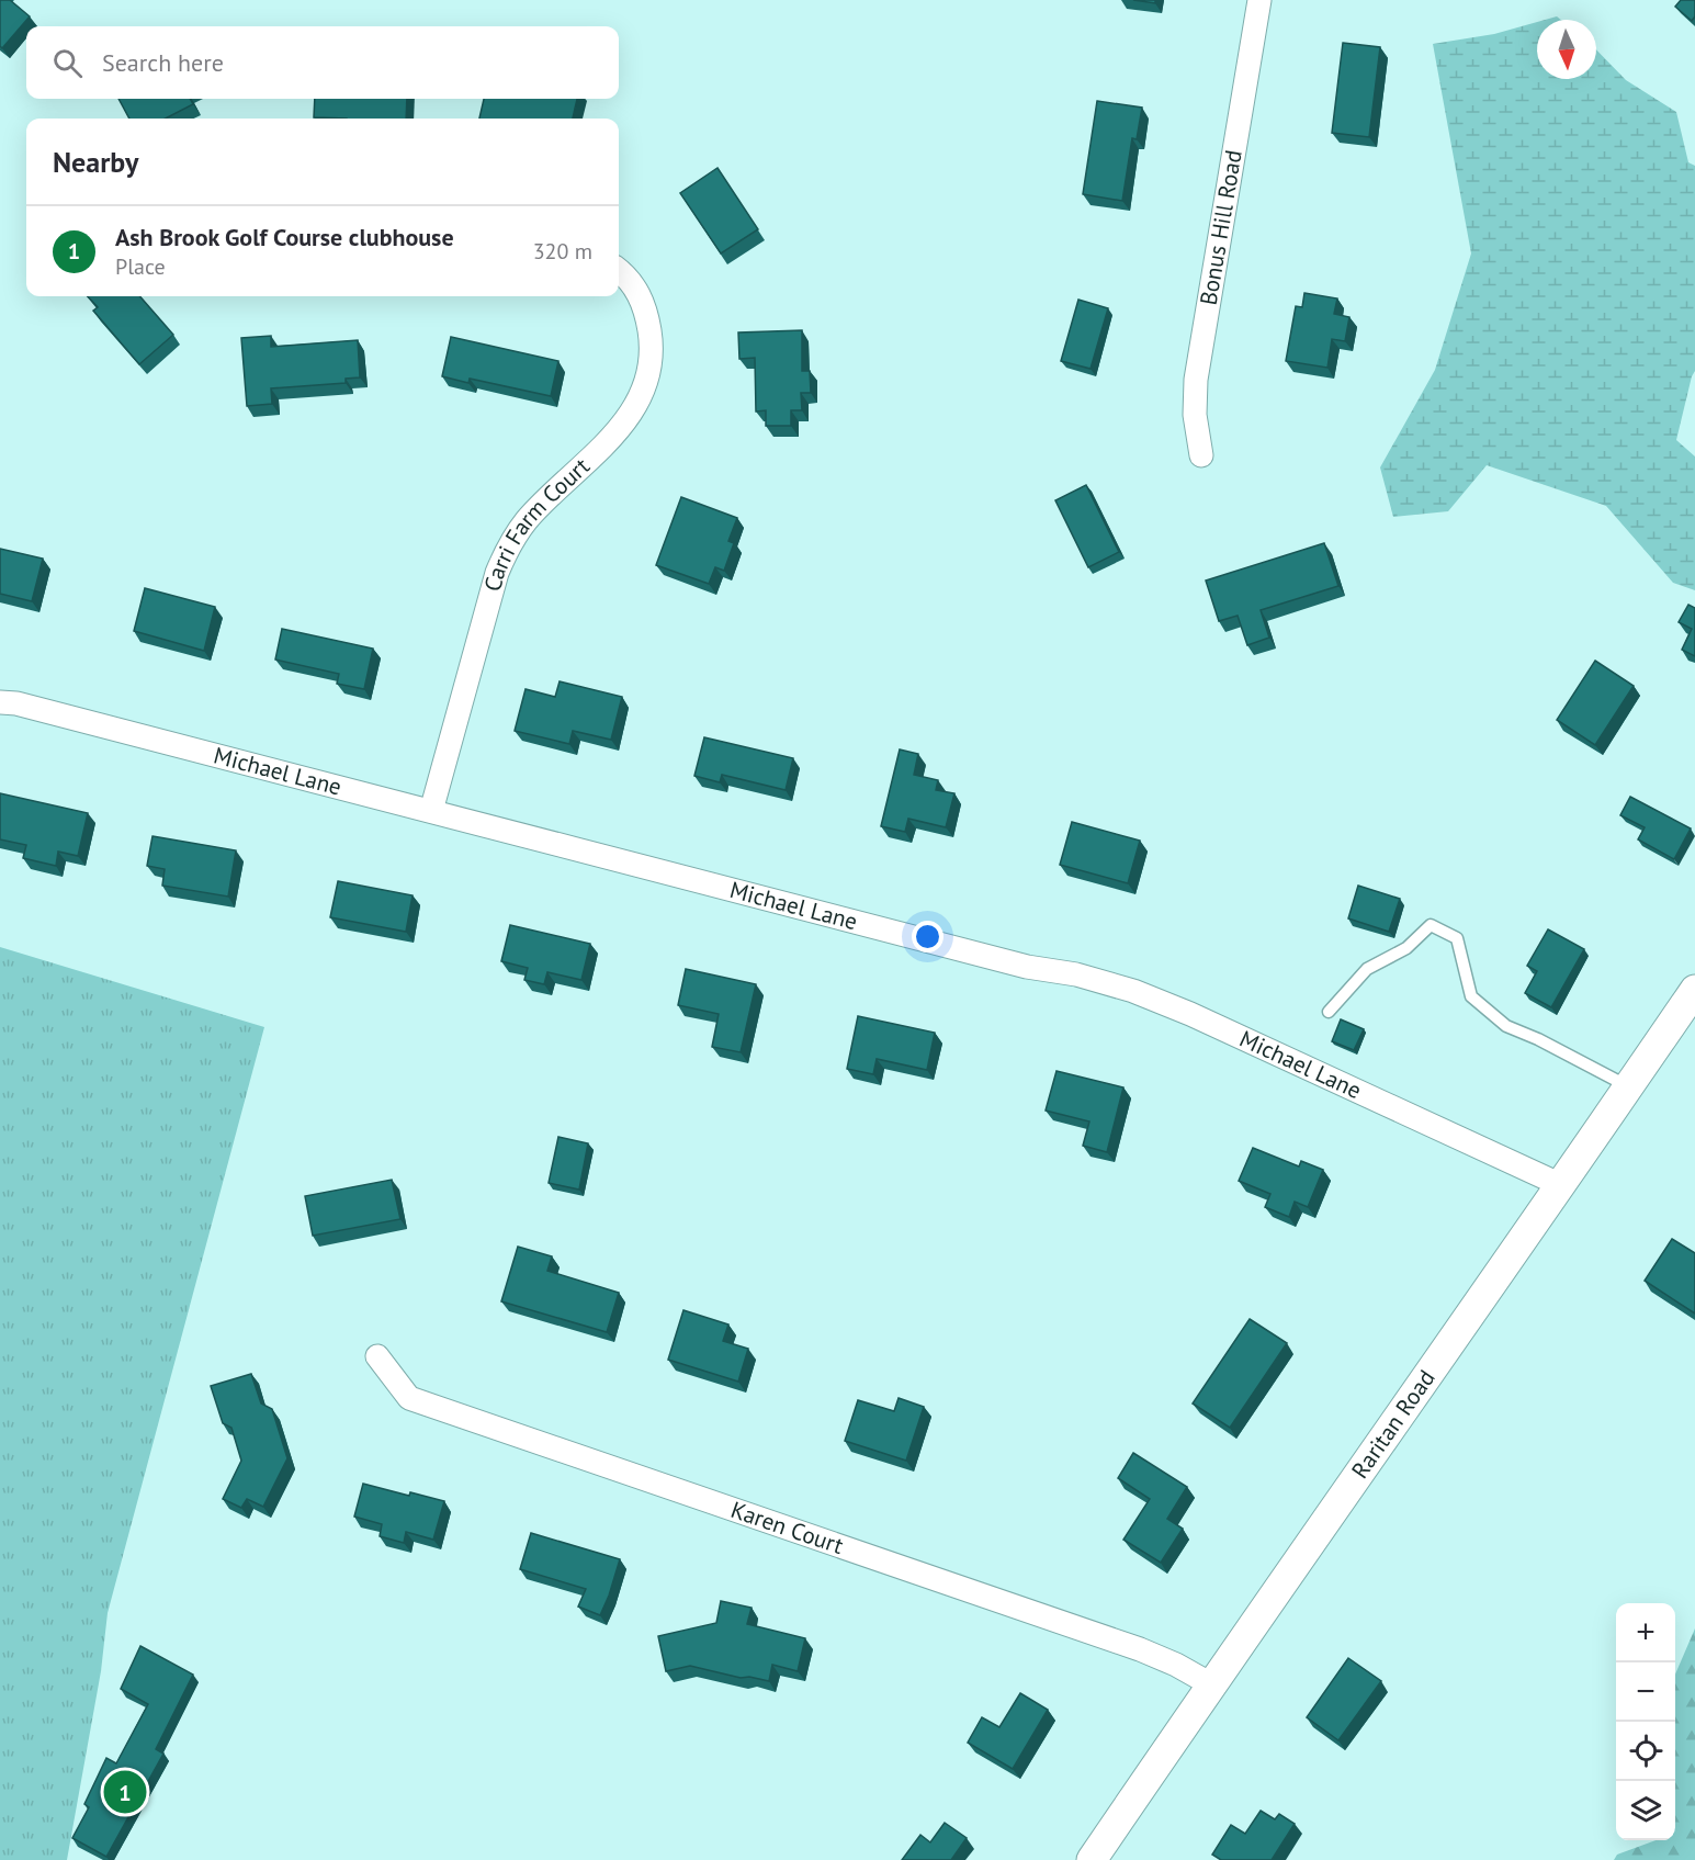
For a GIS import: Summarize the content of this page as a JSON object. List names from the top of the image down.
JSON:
{
  "streets": {
    "street": [
      "Bonus Hill Road",
      "Carri Farm Court",
      "Michael Lane",
      "Raritan Road",
      "Karen Court"
    ]
  },
  "crossings": [
    ["Carri Farm Court", "Michael Lane"],
    ["Michael Lane", "Raritan Road"],
    ["Raritan Road", "Karen Court"]
  ],
  "north": "bottom",
  "page": {
    "search": "Search here",
    "heading": "Nearby",
    "list": [
      {
        "mark": "1",
        "name": "Ash Brook Golf Course clubhouse",
        "note": "Place",
        "value": "320 m"
      }
    ],
    "map_buttons": ["+", "−"],
    "pins": "1"
  }
}
